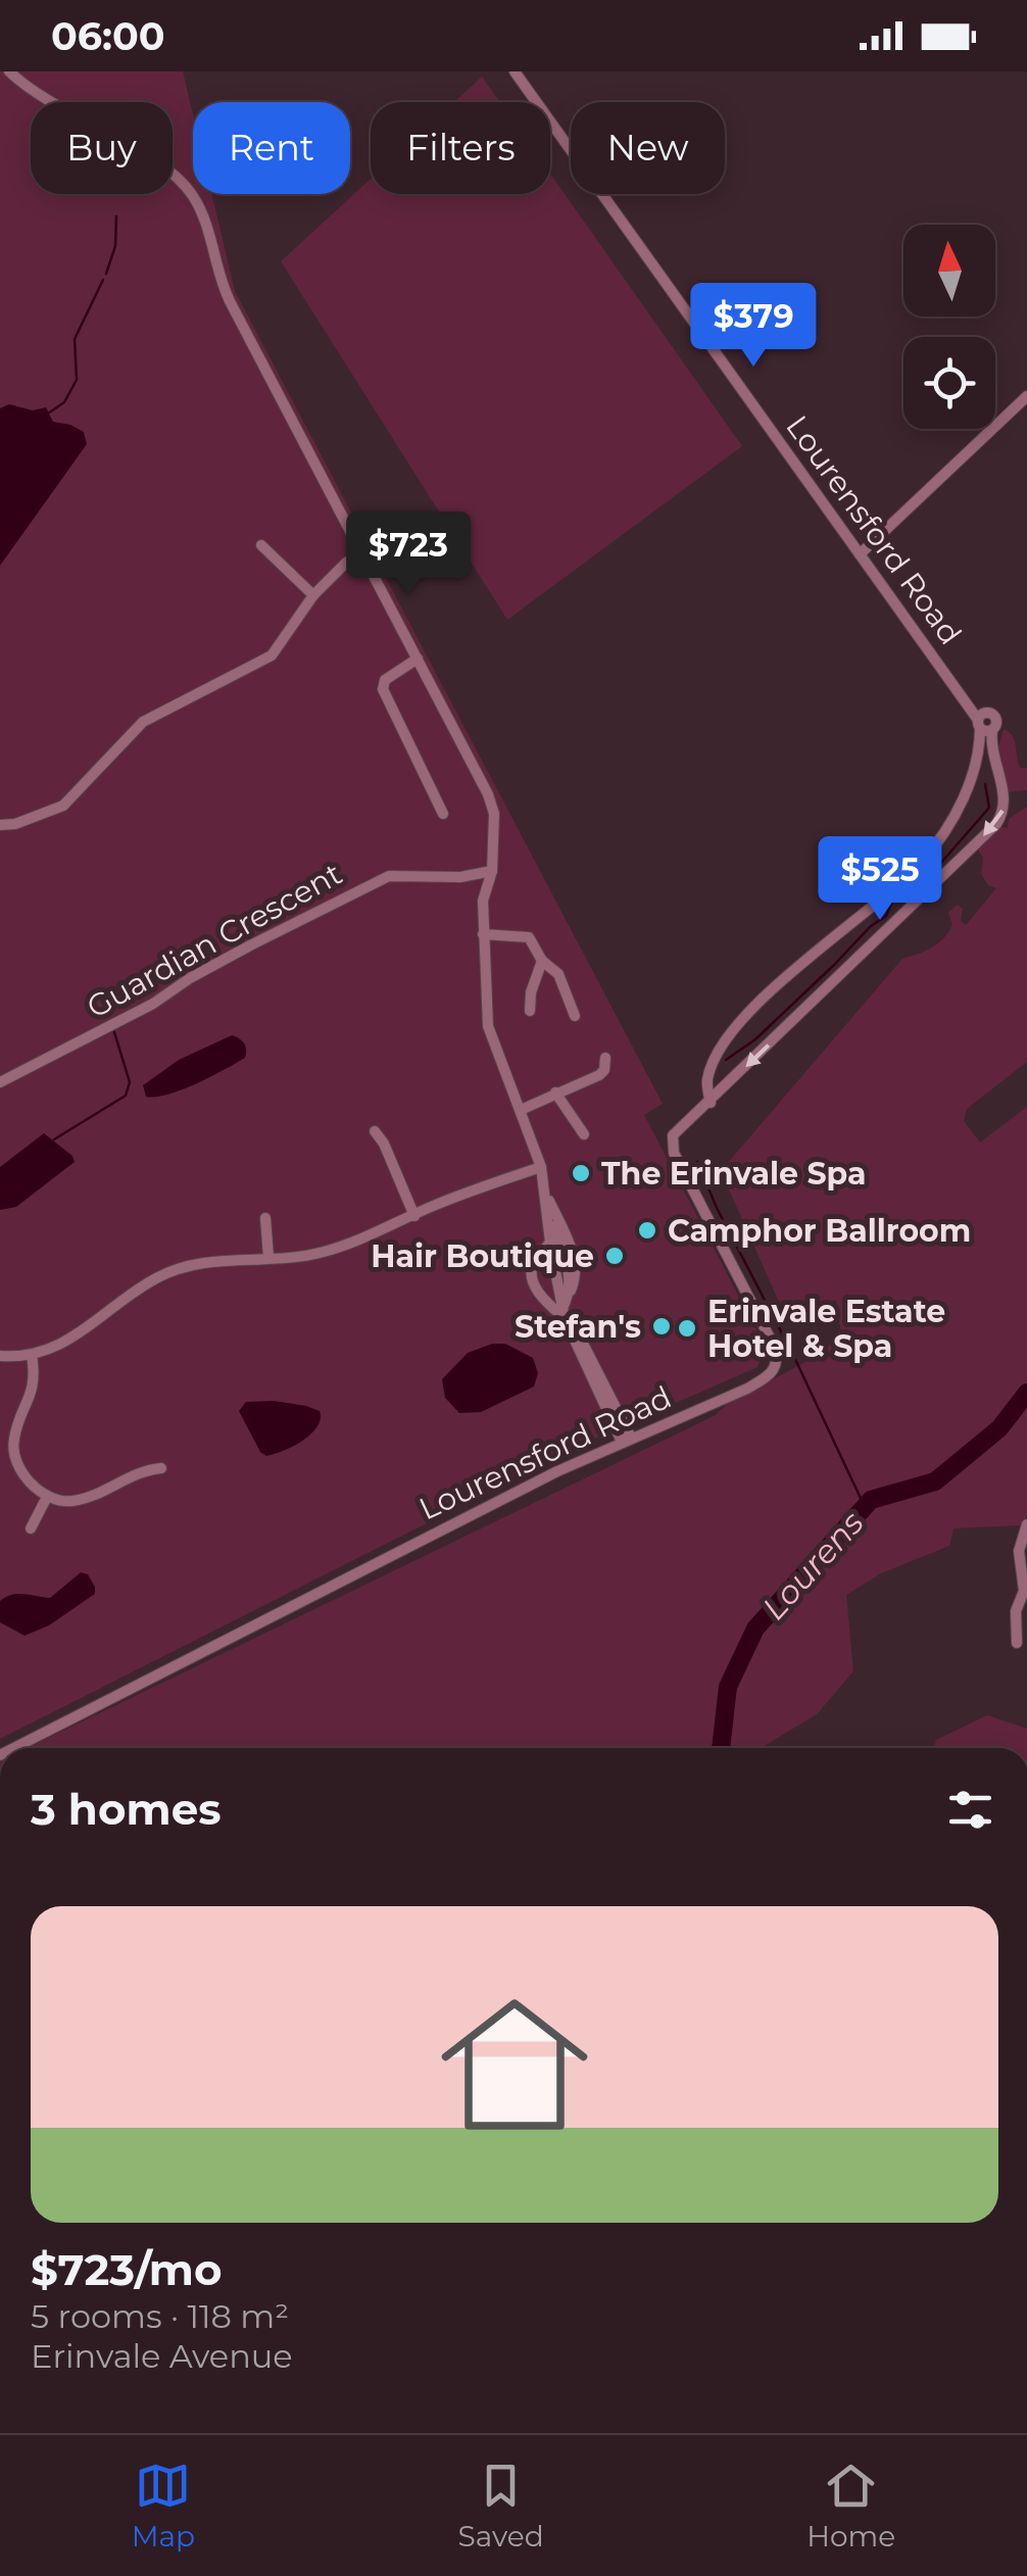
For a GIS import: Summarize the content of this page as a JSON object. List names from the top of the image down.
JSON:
{
  "streets": {
    "street": ["Lourensford Road", "Guardian Crescent"]
  },
  "water": ["Lourens"],
  "places": [
    "The Erinvale Spa",
    "Camphor Ballroom",
    "Hair Boutique",
    "Stefan's",
    "Erinvale Estate Hotel & Spa"
  ],
  "north": "top",
  "page": {
    "status": "06:00",
    "chip": [
      "Buy",
      "Rent",
      "Filters",
      "New"
    ],
    "price": ["$379", "$723", "$525"],
    "heading": "3 homes",
    "list": [
      {
        "name": "$723/mo",
        "note": "5 rooms · 118 m² · Erinvale Avenue"
      }
    ],
    "tabs": ["Map", "Saved", "Home"]
  }
}
